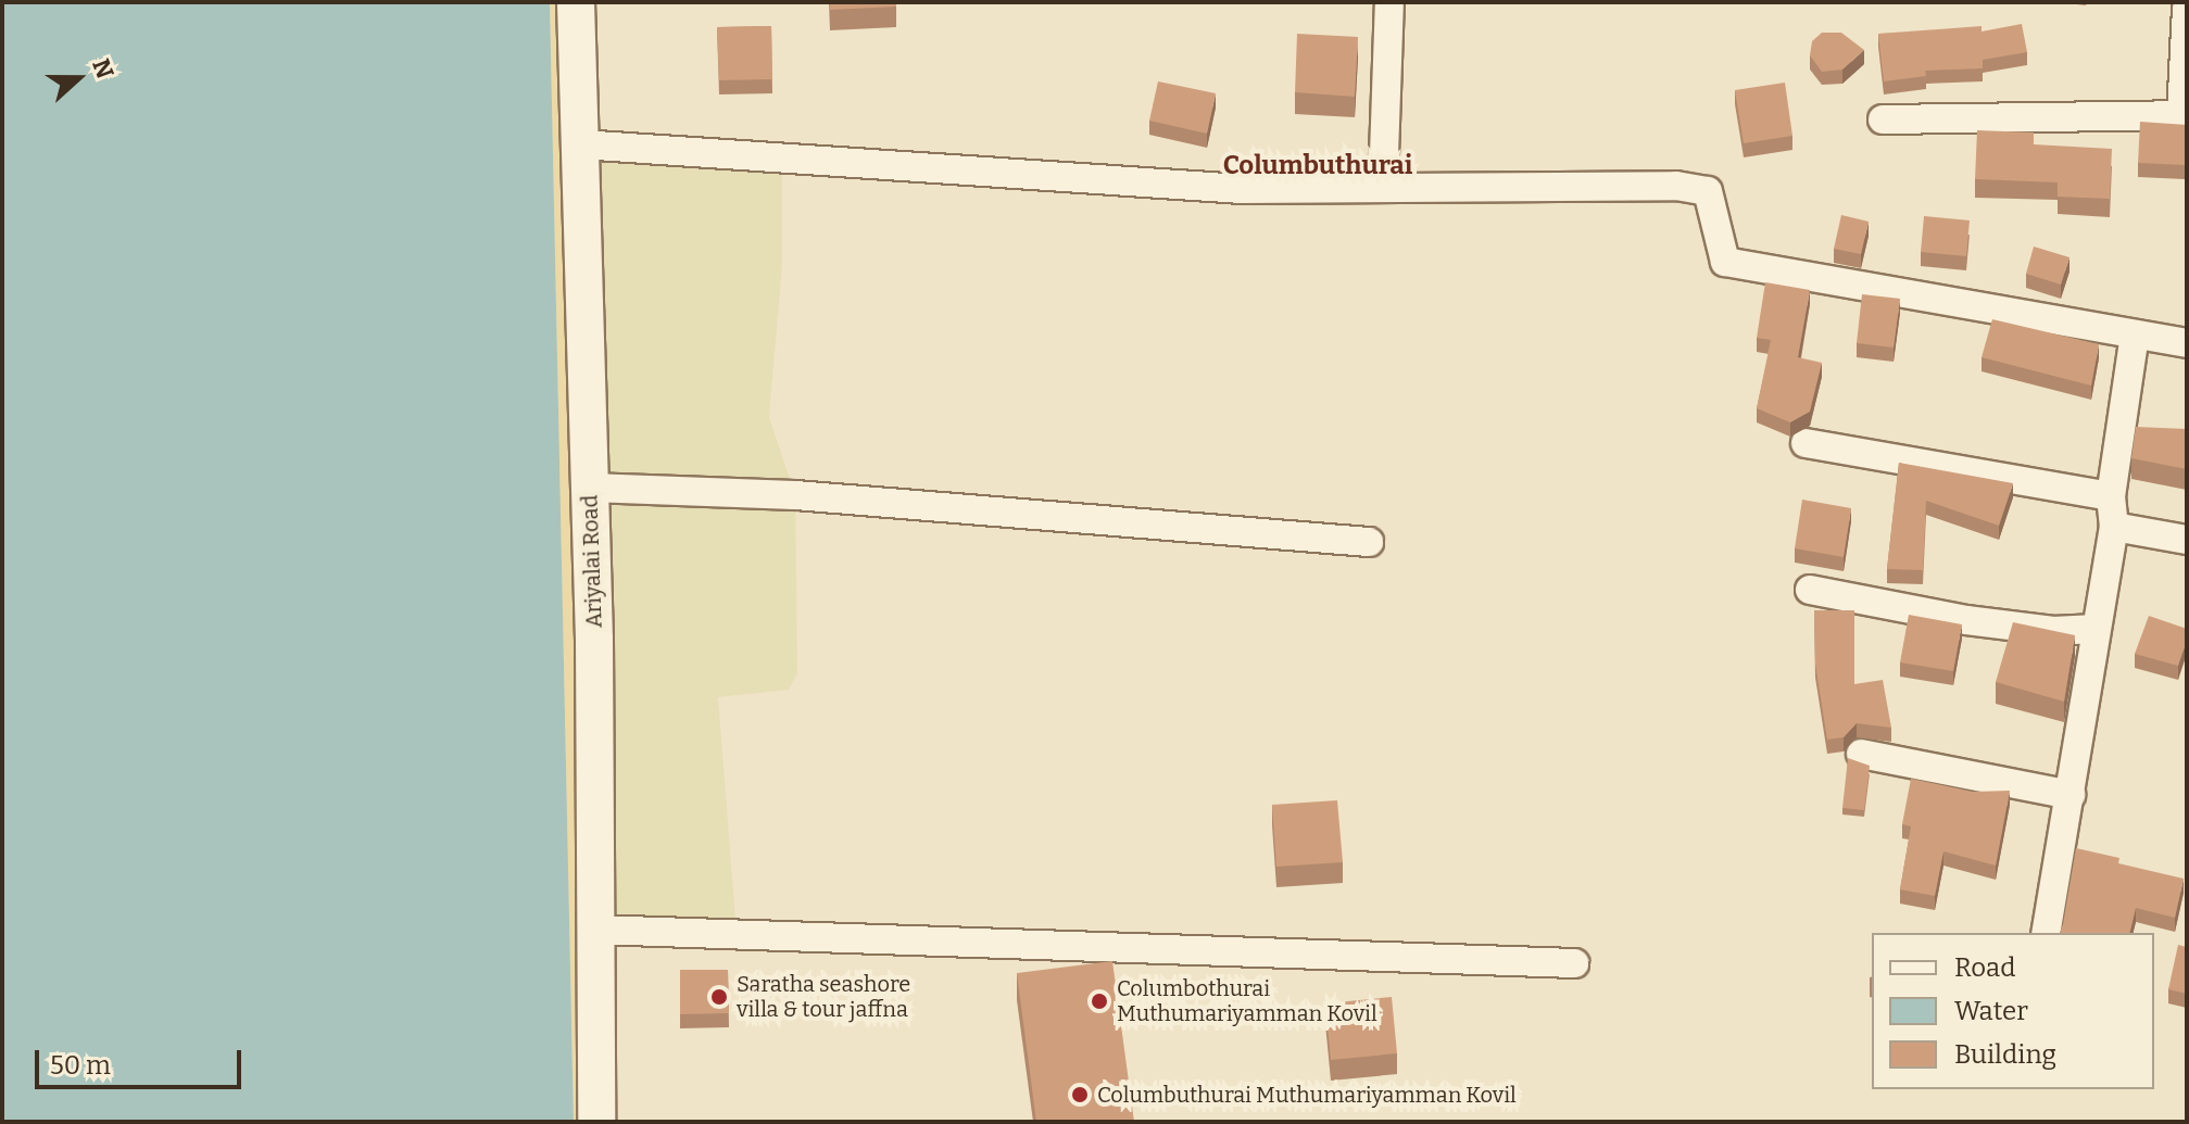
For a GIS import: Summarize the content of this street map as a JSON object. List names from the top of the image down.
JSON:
{
  "streets": {
    "street": ["Ariyalai Road"]
  },
  "districts": ["Columbuthurai"],
  "places": ["Saratha seashore villa & tour jaffna", "Columbothurai Muthumariyamman Kovil", "Columbuthurai Muthumariyamman Kovil"],
  "legend": ["Road", "Water", "Building"],
  "scale_bar": "50 m",
  "north": "right"
}
